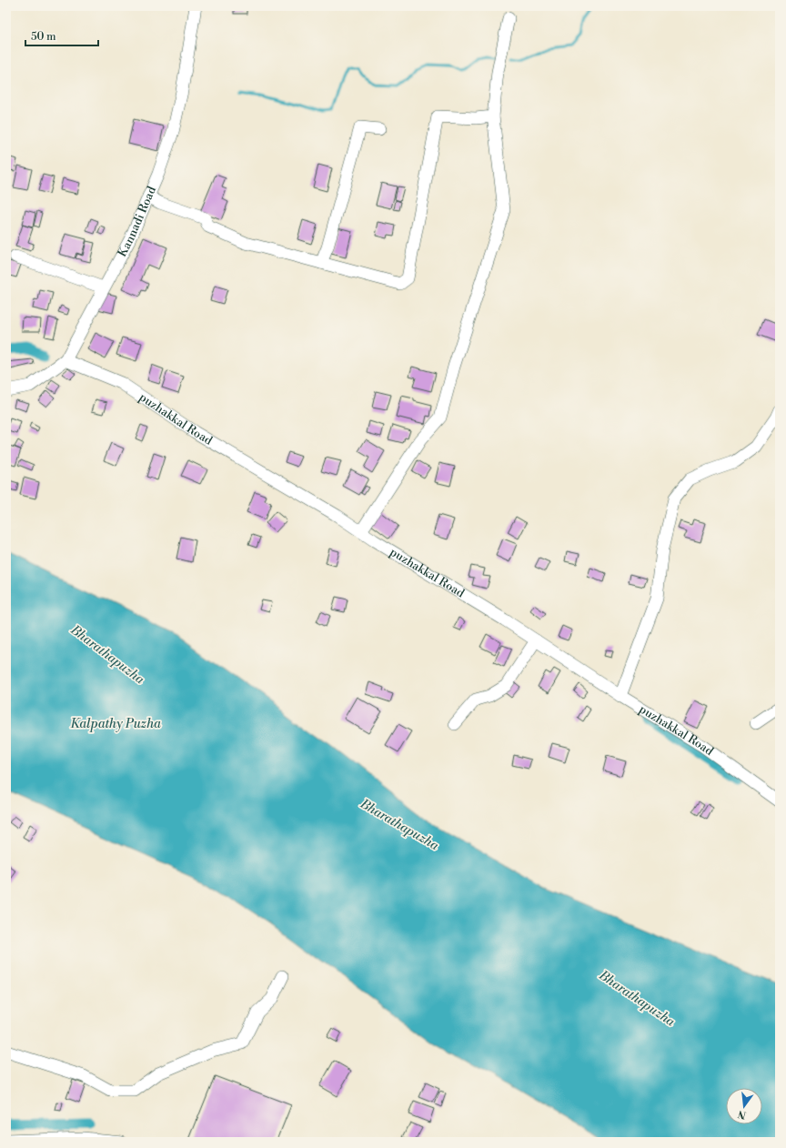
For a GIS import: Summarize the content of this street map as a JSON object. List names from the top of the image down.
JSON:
{
  "streets": {
    "street": ["Kannadi Road", "puzhakkal Road"]
  },
  "crossings": [
    ["Kannadi Road", "puzhakkal Road"]
  ],
  "water": ["Bharathapuzha", "Kalpathy Puzha"],
  "scale_bar": "50 m",
  "north": "bottom"
}
